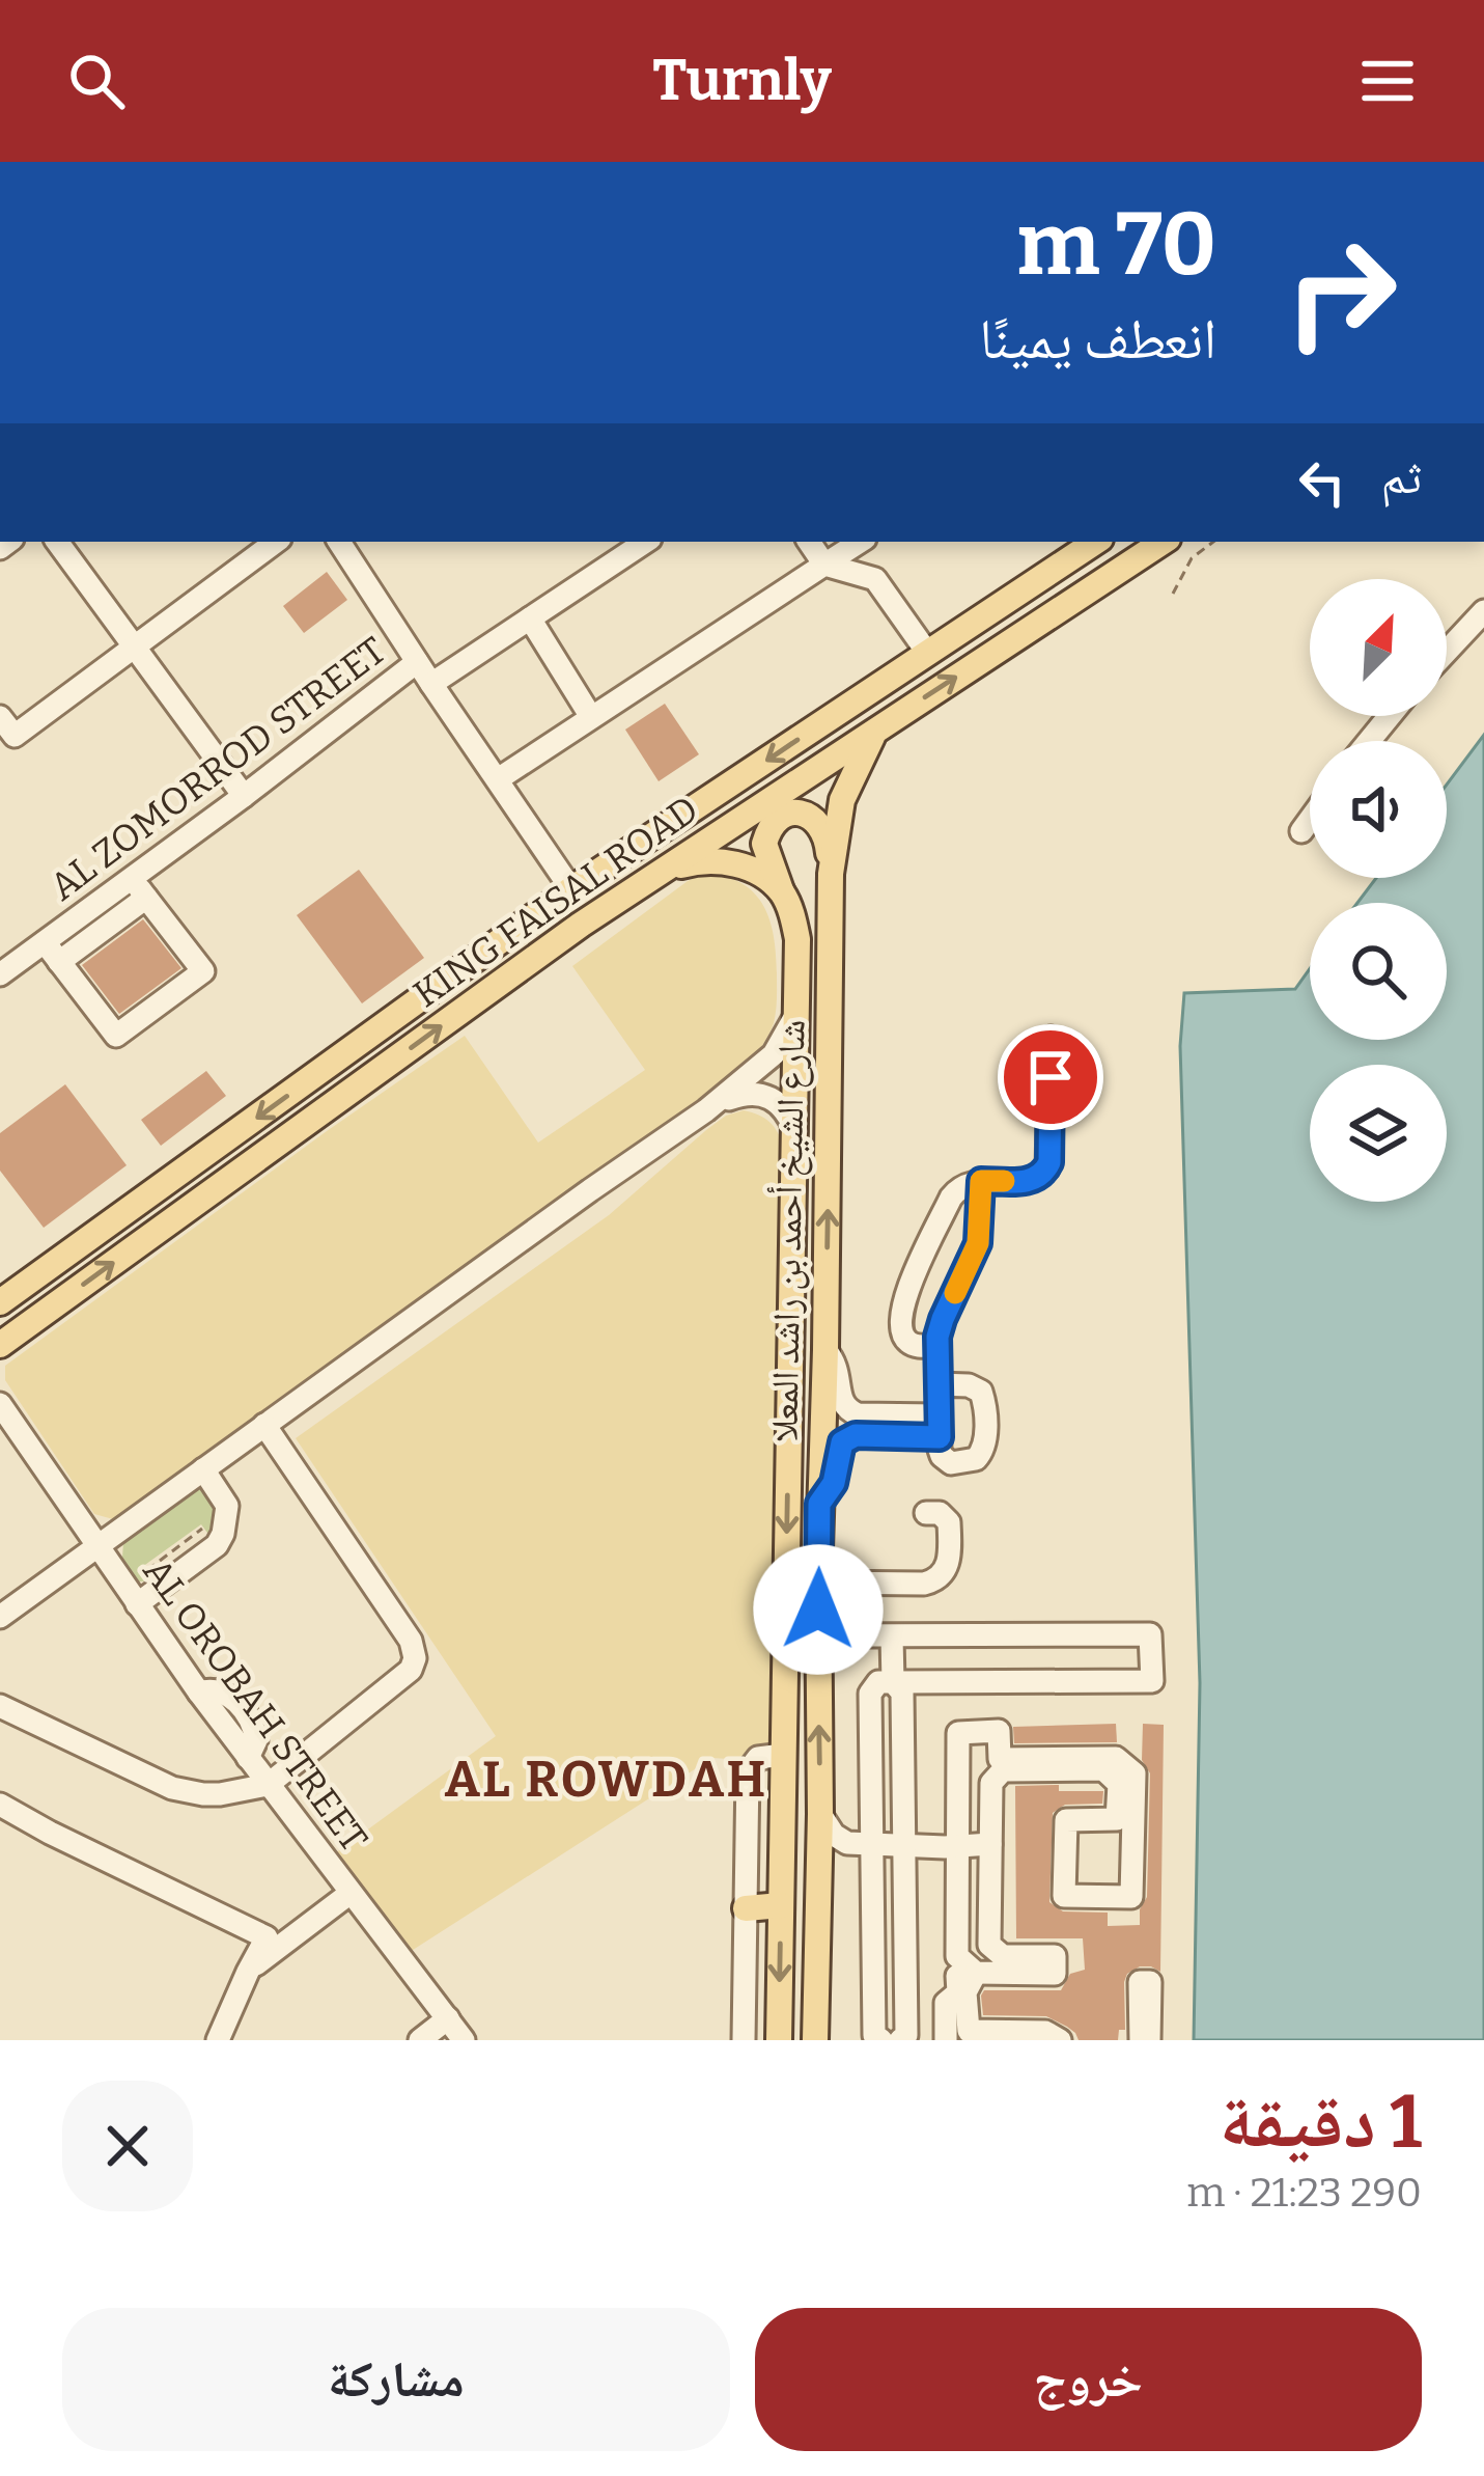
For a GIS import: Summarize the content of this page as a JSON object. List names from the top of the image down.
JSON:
{
  "streets": {
    "main road": ["KING FAISAL ROAD", "شارع الشيخ أحمد بن راشد المعلا"],
    "street": ["AL ZOMORROD STREET", "AL OROBAH STREET"]
  },
  "crossings": [
    ["KING FAISAL ROAD", "شارع الشيخ أحمد بن راشد المعلا"]
  ],
  "districts": ["AL ROWDAH"],
  "north": "top right",
  "page": {
    "header": "Turnly",
    "turn": ["70 m", "انعطف يمينًا"],
    "then": "ثم",
    "heading": ["1 دقيقة", "290 m · 21:23"],
    "buttons": ["خروج", "مشاركة"]
  }
}
